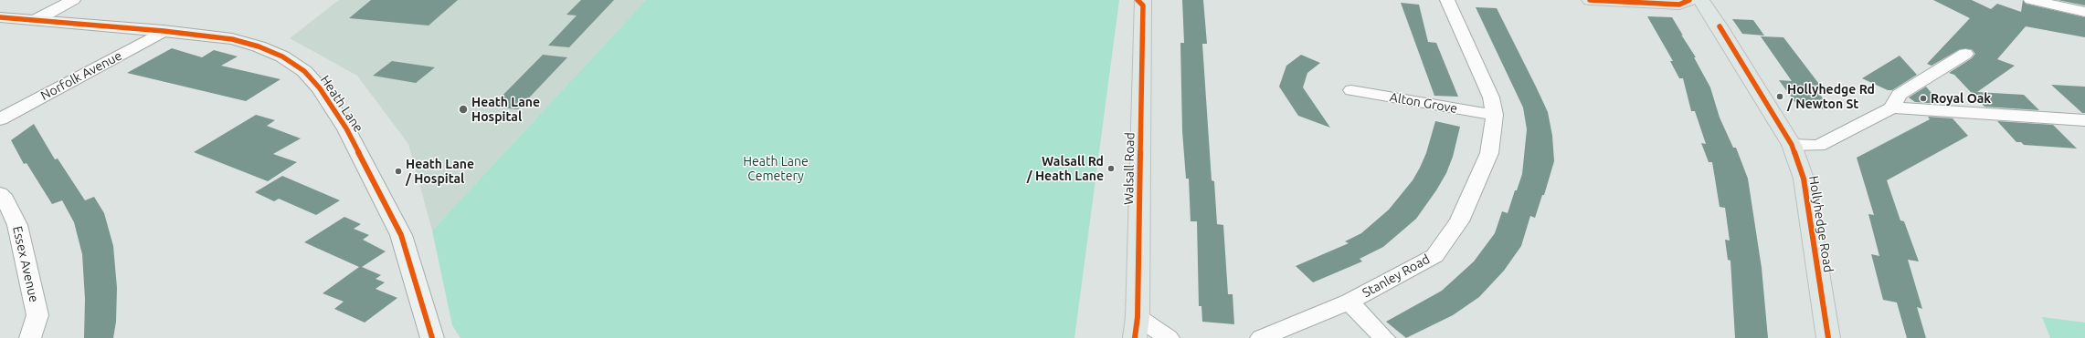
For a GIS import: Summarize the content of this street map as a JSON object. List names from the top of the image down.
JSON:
{
  "streets": {
    "main road": ["Walsall Road", "Hollyhedge Road"],
    "street": [
      "Norfolk Avenue",
      "Alton Grove",
      "Heath Lane",
      "Essex Avenue",
      "Stanley Road"
    ]
  },
  "crossings": [
    ["Norfolk Avenue", "Heath Lane"],
    ["Alton Grove", "Stanley Road"]
  ],
  "parks": ["Heath Lane Cemetery"],
  "places": [
    "Hollyhedge Rd / Newton St",
    "Royal Oak",
    "Heath Lane Hospital",
    "Walsall Rd / Heath Lane",
    "Heath Lane / Hospital"
  ]
}
